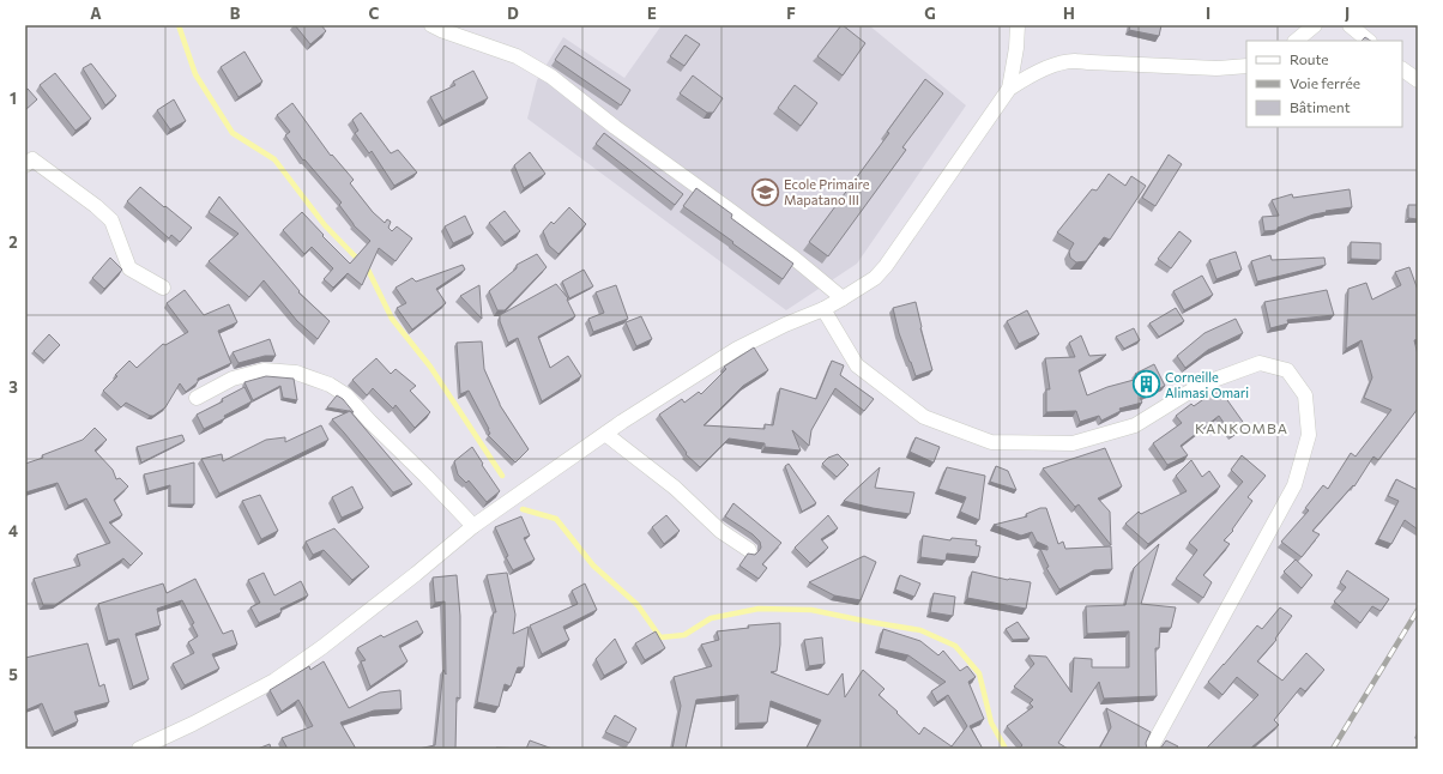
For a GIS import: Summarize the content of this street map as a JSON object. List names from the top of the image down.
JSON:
{
  "districts": ["KANKOMBA"],
  "places": {
    "school or university": ["Ecole Primaire Mapatano III"],
    "building": ["Corneille Alimasi Omari"]
  },
  "legend": ["Route", "Voie ferrée", "Bâtiment"],
  "grid": {
    "columns": [
      "A",
      "B",
      "C",
      "D",
      "E",
      "F",
      "G",
      "H",
      "I",
      "J"
    ],
    "rows": [
      "1",
      "2",
      "3",
      "4",
      "5"
    ]
  }
}
